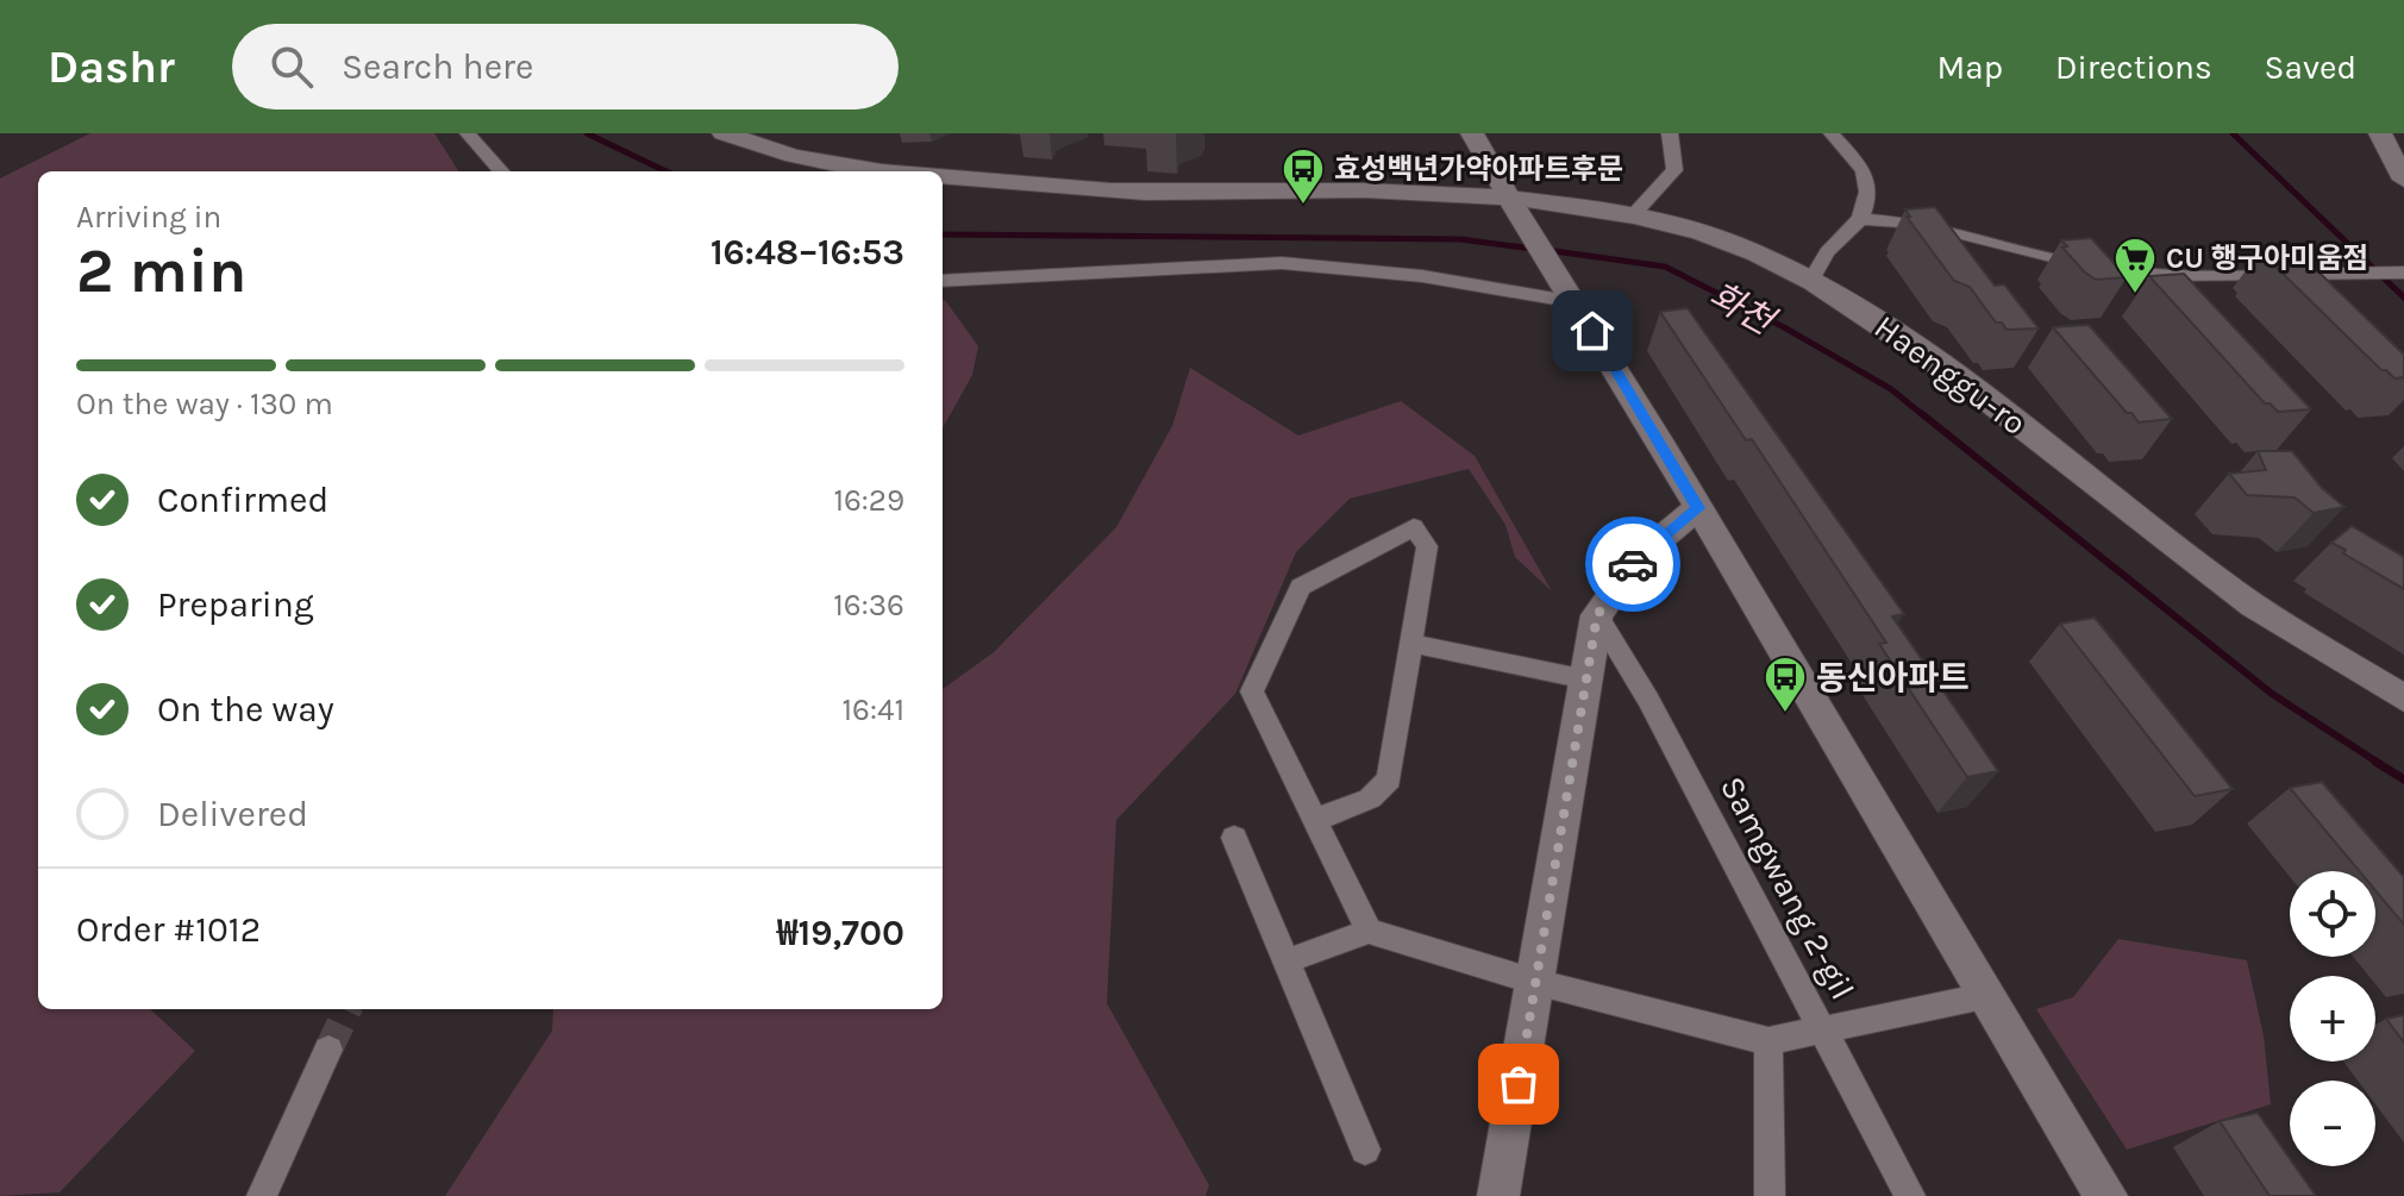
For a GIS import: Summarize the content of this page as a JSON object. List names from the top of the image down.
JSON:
{
  "streets": {
    "street": ["Haenggu-ro", "Samgwang 2-gil"]
  },
  "water": ["화천"],
  "places": {
    "bus stop": ["효성백년가약아파트후문", "동신아파트"],
    "supermarket": ["CU 행구아미움점"]
  },
  "page": {
    "header": "Dashr",
    "search": "Search here",
    "nav": ["Map", "Directions", "Saved"],
    "heading": ["2 min", "Arriving in", "16:48–16:53"],
    "panel": ["Order #1012", "₩19,700"],
    "bar": "On the way · 130 m",
    "list": [
      ["Confirmed", "16:29"],
      ["Preparing", "16:36"],
      ["On the way", "16:41"],
      "Delivered"
    ],
    "map_buttons": ["+", "−"]
  }
}
